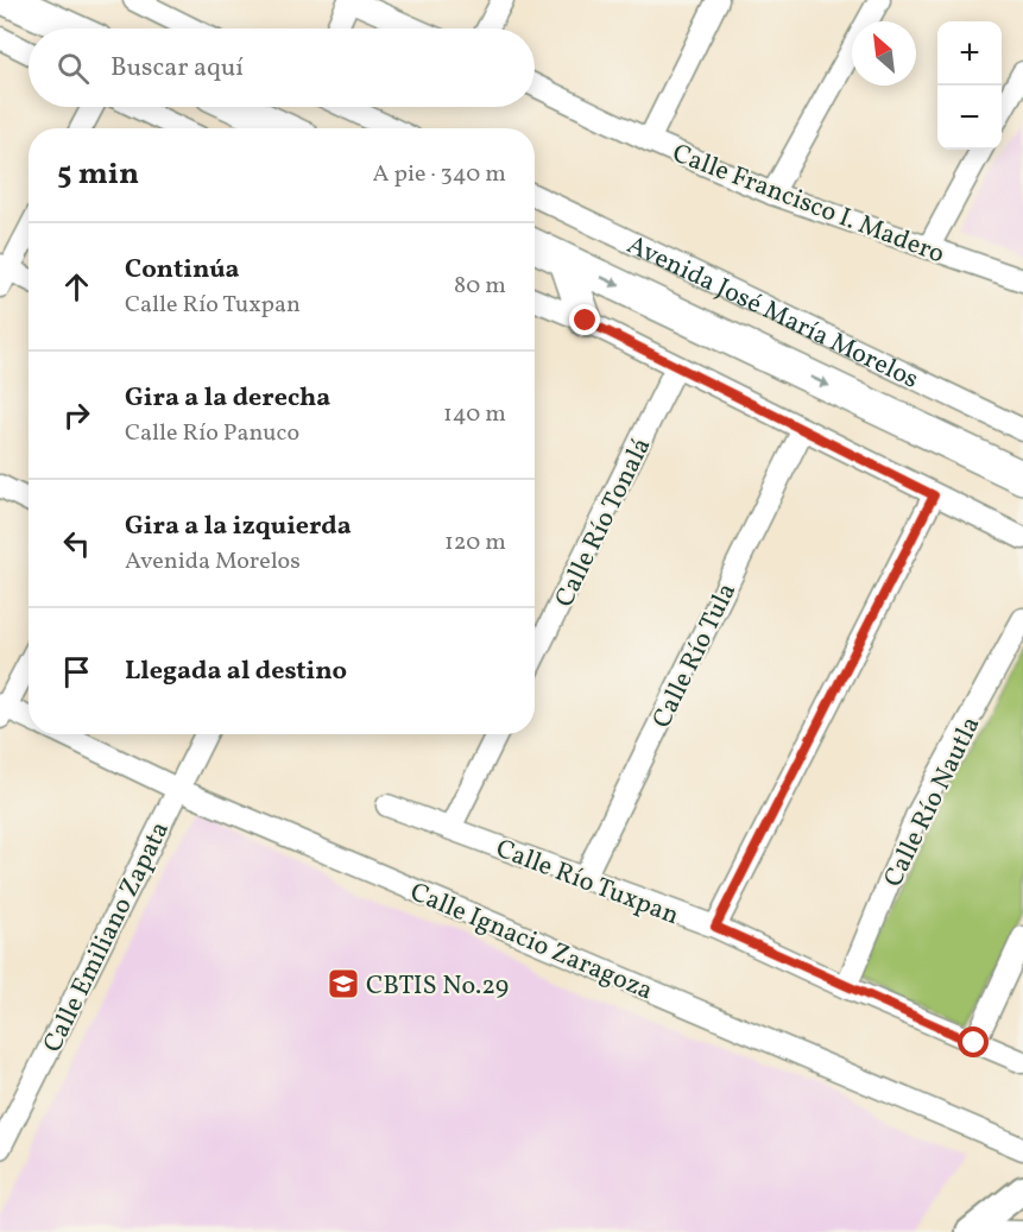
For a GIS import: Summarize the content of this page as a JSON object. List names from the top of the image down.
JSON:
{
  "streets": {
    "main road": ["Avenida José María Morelos"],
    "street": [
      "Calle Francisco I. Madero",
      "Calle Río Tonalá",
      "Calle Río Tula",
      "Calle Río Nautla",
      "Calle Río Tuxpan",
      "Calle Emiliano Zapata",
      "Calle Ignacio Zaragoza"
    ]
  },
  "crossings": [
    ["Calle Río Tula", "Calle Río Tuxpan"],
    ["Calle Río Nautla", "Calle Río Tuxpan"],
    ["Calle Emiliano Zapata", "Calle Ignacio Zaragoza"]
  ],
  "places": {
    "school or university": ["CBTIS No.29"]
  },
  "north": "top left",
  "page": {
    "map_buttons": ["+", "−"],
    "search": "Buscar aquí",
    "heading": ["5 min", "A pie · 340 m"],
    "list": [
      ["Continúa", "Calle Río Tuxpan", "80 m"],
      ["Gira a la derecha", "Calle Río Panuco", "140 m"],
      ["Gira a la izquierda", "Avenida Morelos", "120 m"],
      "Llegada al destino"
    ]
  }
}
